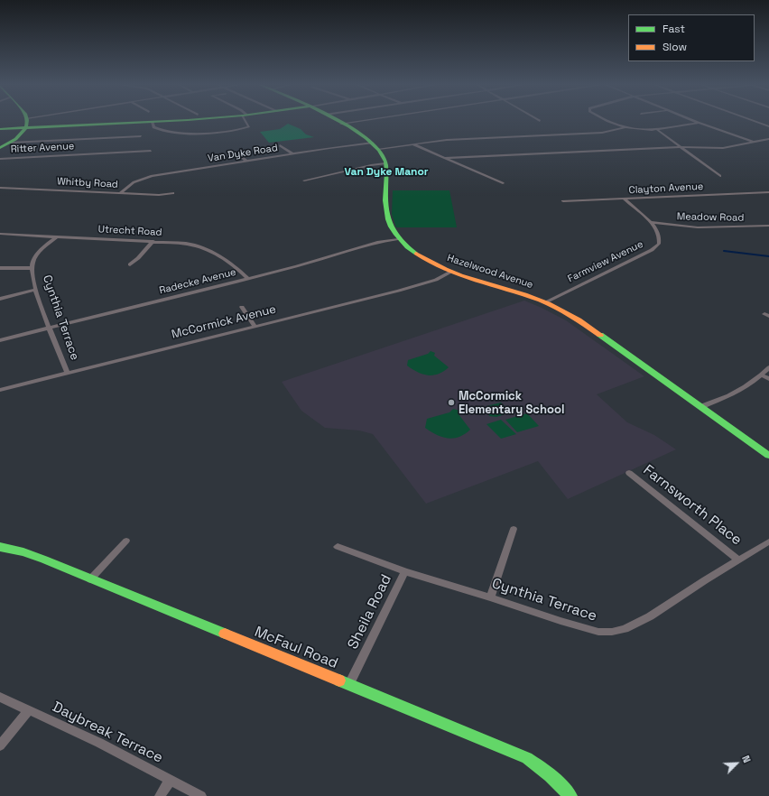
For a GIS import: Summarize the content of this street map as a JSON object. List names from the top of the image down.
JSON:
{
  "streets": {
    "street": [
      "Ritter Avenue",
      "Van Dyke Road",
      "Whitby Road",
      "Clayton Avenue",
      "Meadow Road",
      "Utrecht Road",
      "Farmview Avenue",
      "Hazelwood Avenue",
      "Radecke Avenue",
      "Cynthia Terrace",
      "McCormick Avenue",
      "Farnsworth Place",
      "Sheila Road",
      "McFaul Road",
      "Daybreak Terrace"
    ]
  },
  "crossings": [
    ["Van Dyke Road", "Whitby Road"],
    ["Van Dyke Road", "Hazelwood Avenue"],
    ["Clayton Avenue", "Farmview Avenue"],
    ["Meadow Road", "Farmview Avenue"],
    ["Utrecht Road", "Radecke Avenue"],
    ["Utrecht Road", "Cynthia Terrace"],
    ["Farmview Avenue", "Hazelwood Avenue"],
    ["Hazelwood Avenue", "Radecke Avenue"],
    ["Hazelwood Avenue", "McCormick Avenue"],
    ["Radecke Avenue", "Cynthia Terrace"],
    ["Cynthia Terrace", "McCormick Avenue"],
    ["Cynthia Terrace", "Farnsworth Place"],
    ["Cynthia Terrace", "Sheila Road"],
    ["Sheila Road", "McFaul Road"]
  ],
  "districts": ["Van Dyke Manor"],
  "places": ["McCormick Elementary School"],
  "legend": ["Fast", "Slow"],
  "north": "top right"
}
